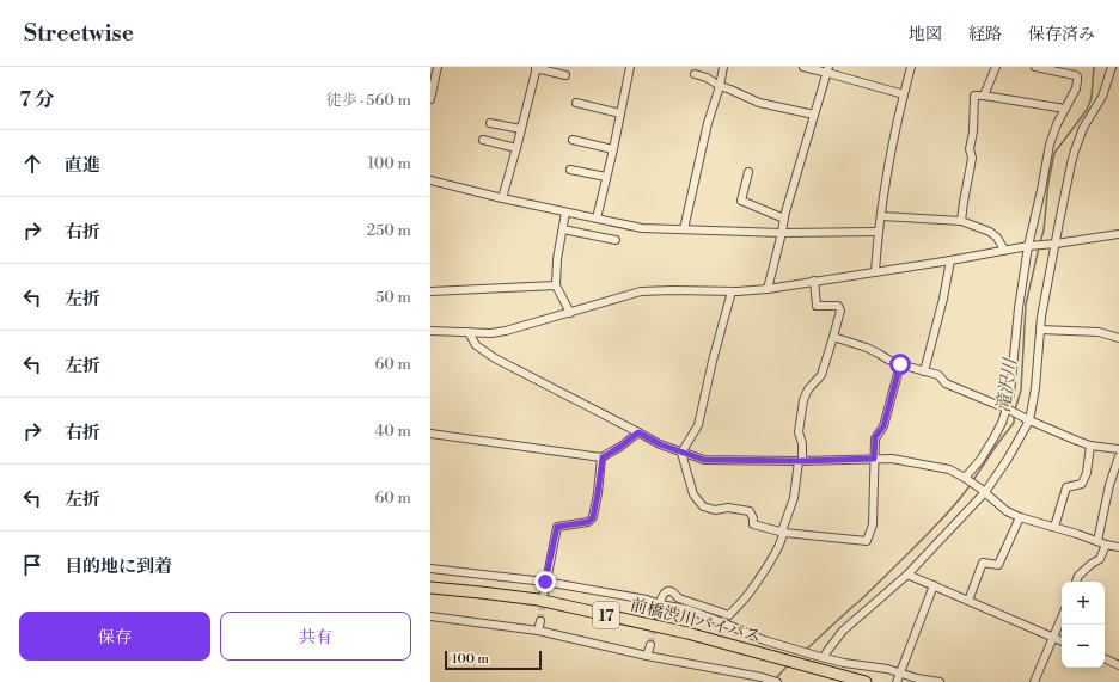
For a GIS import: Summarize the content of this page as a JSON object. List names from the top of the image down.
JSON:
{
  "streets": {
    "highway": ["17", "前橋渋川バイパス"]
  },
  "water": ["滝沢川"],
  "scale_bar": "100 m",
  "page": {
    "header": "Streetwise",
    "nav": ["地図", "経路", "保存済み"],
    "heading": ["7 分", "徒歩 · 560 m"],
    "list": [
      ["直進", "100 m"],
      ["右折", "250 m"],
      ["左折", "50 m"],
      ["左折", "60 m"],
      ["右折", "40 m"],
      ["左折", "60 m"],
      "目的地に到着"
    ],
    "map_buttons": ["+", "−"],
    "buttons": ["保存", "共有"],
    "scale": "100 m"
  }
}
